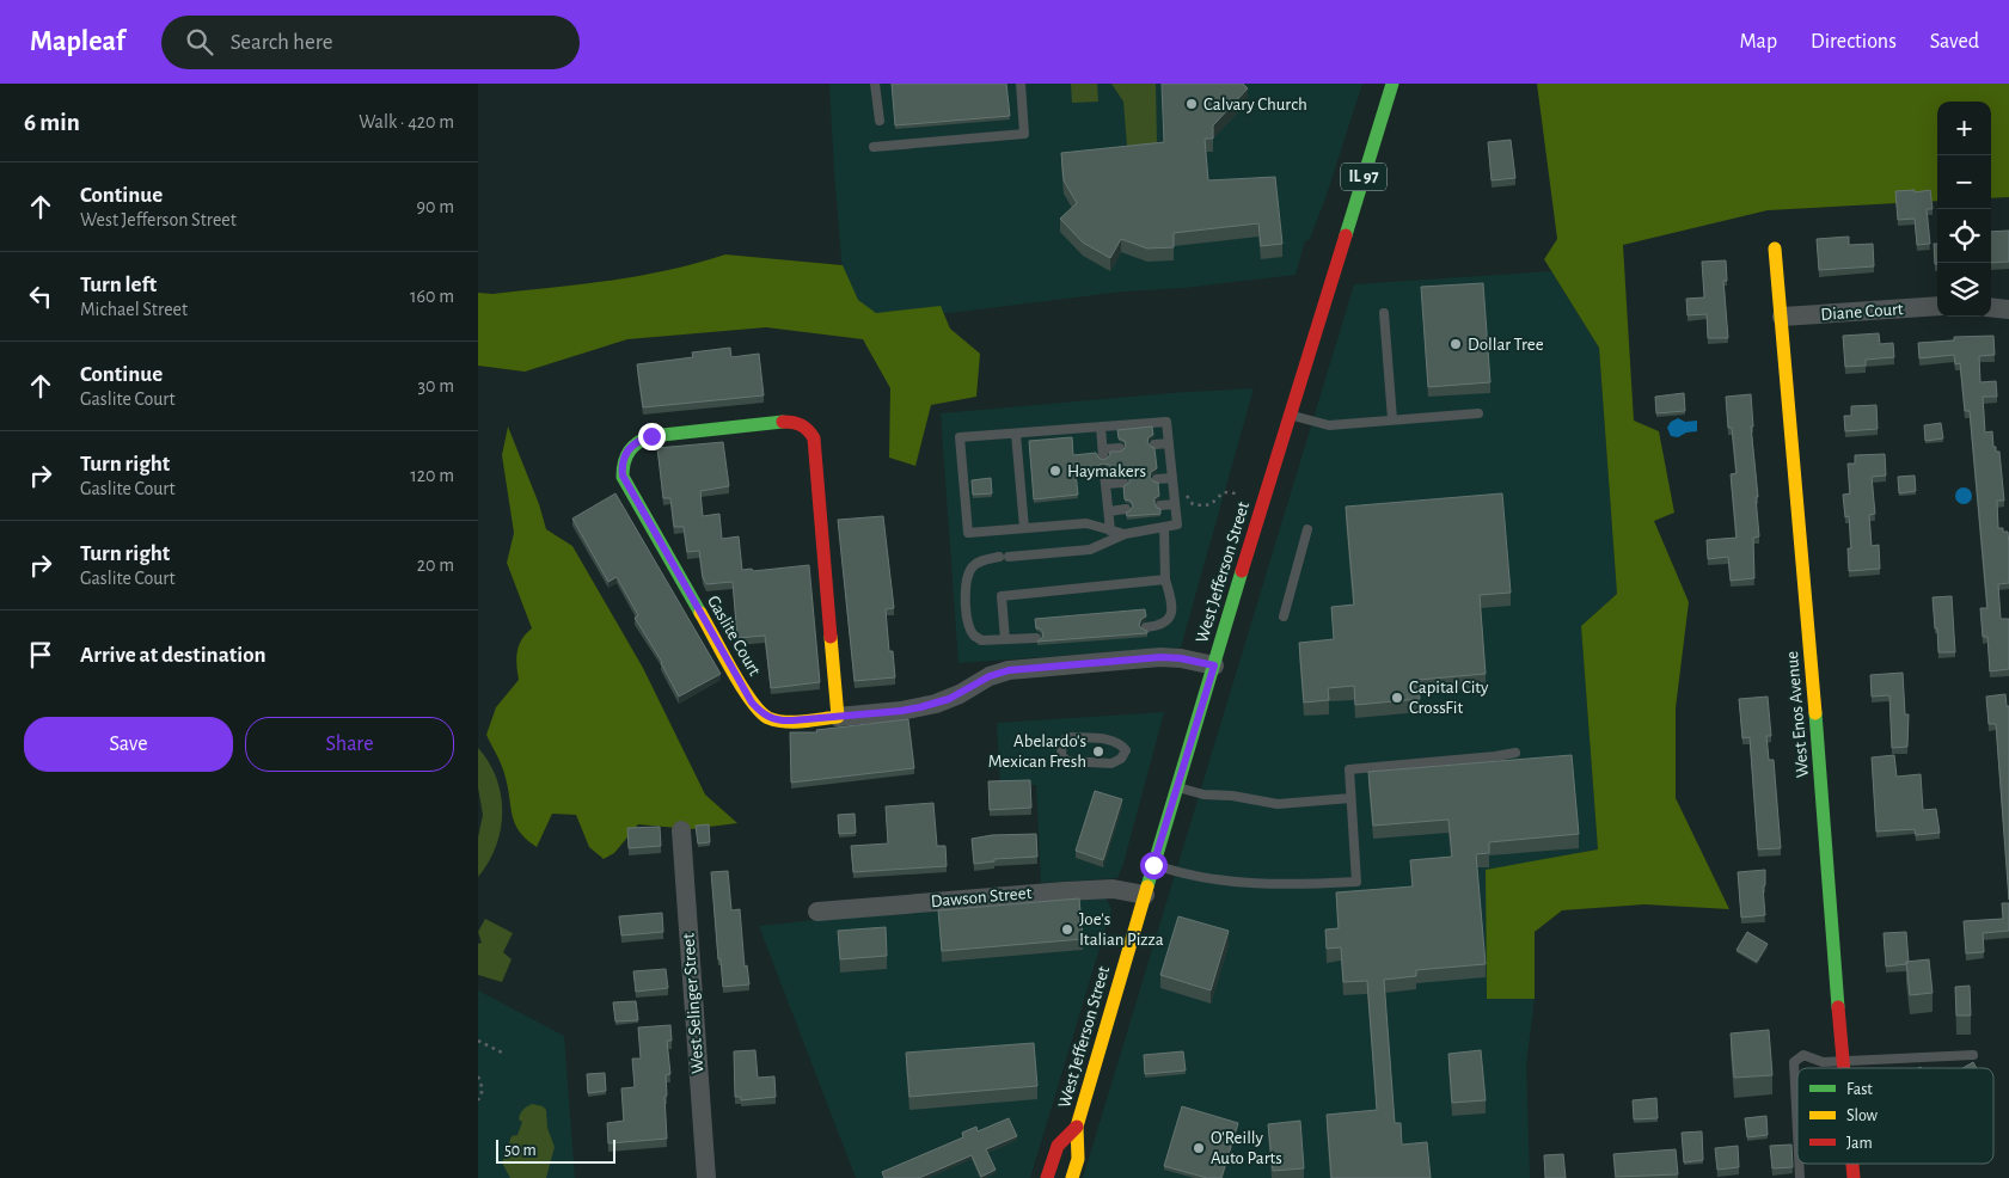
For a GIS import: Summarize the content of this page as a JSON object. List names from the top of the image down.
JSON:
{
  "streets": {
    "street": [
      "IL 97",
      "Diane Court",
      "West Jefferson Street",
      "Gaslite Court",
      "West Enos Avenue",
      "Dawson Street",
      "West Selinger Street"
    ]
  },
  "crossings": [
    ["IL 97", "West Jefferson Street"],
    ["Diane Court", "West Enos Avenue"],
    ["West Jefferson Street", "Dawson Street"]
  ],
  "places": [
    "Calvary Church",
    "Dollar Tree",
    "Haymakers",
    "Capital City CrossFit",
    "Abelardo's Mexican Fresh",
    "Joe's Italian Pizza",
    "O'Reilly Auto Parts"
  ],
  "legend": ["Fast", "Slow", "Jam"],
  "scale_bar": "50 m",
  "page": {
    "header": "Mapleaf",
    "search": "Search here",
    "nav": ["Map", "Directions", "Saved"],
    "heading": ["6 min", "Walk · 420 m"],
    "map_buttons": ["+", "−"],
    "list": [
      ["Continue", "West Jefferson Street", "90 m"],
      ["Turn left", "Michael Street", "160 m"],
      ["Continue", "Gaslite Court", "30 m"],
      ["Turn right", "Gaslite Court", "120 m"],
      ["Turn right", "Gaslite Court", "20 m"],
      "Arrive at destination"
    ],
    "buttons": ["Save", "Share"],
    "scale": "50 m"
  }
}
